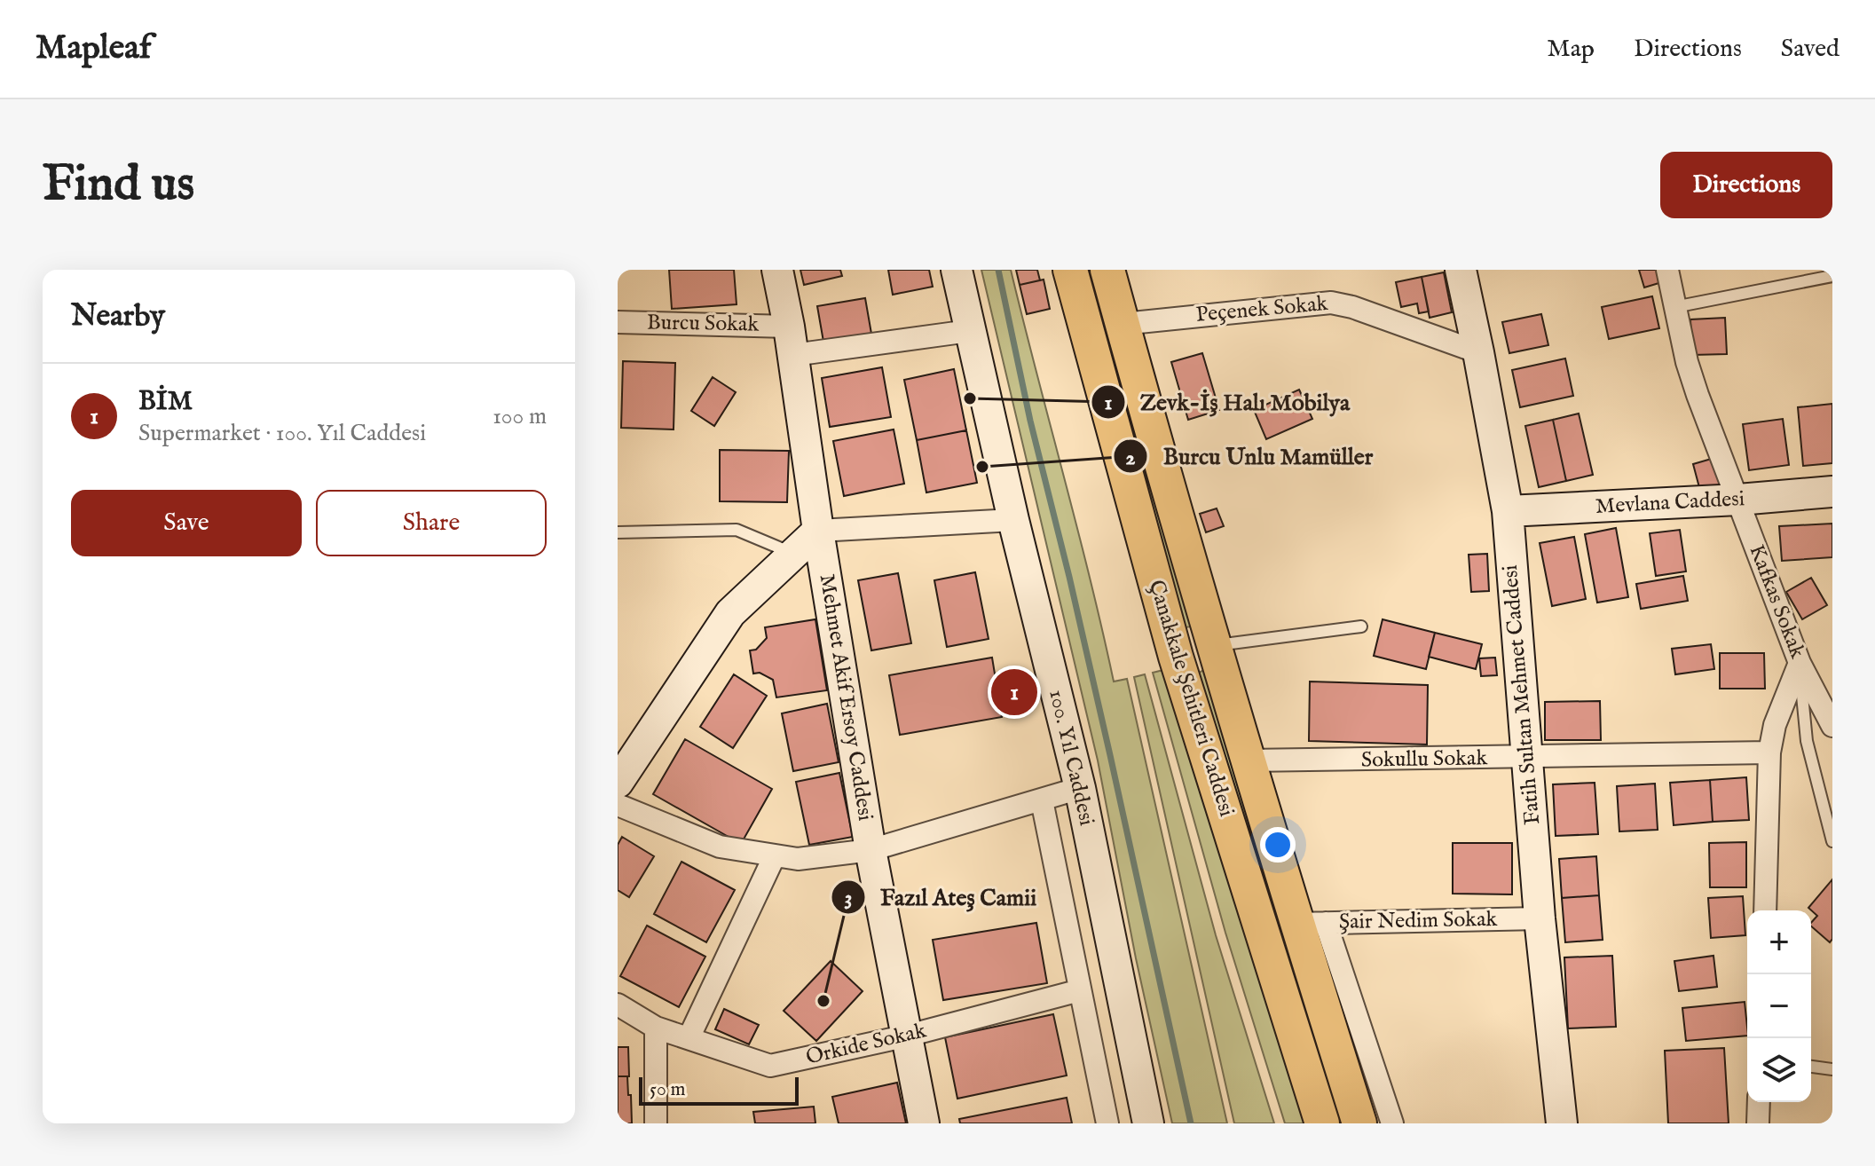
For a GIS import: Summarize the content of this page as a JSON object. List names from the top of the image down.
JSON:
{
  "streets": {
    "main road": ["Çanakkale Şehitleri Caddesi"],
    "street": [
      "Peçenek Sokak",
      "Burcu Sokak",
      "Mevlana Caddesi",
      "Kafkas Sokak",
      "Fatih Sultan Mehmet Caddesi",
      "Mehmet Akif Ersoy Caddesi",
      "100. Yıl Caddesi",
      "Sokullu Sokak",
      "Şair Nedim Sokak",
      "Orkide Sokak"
    ]
  },
  "crossings": [
    ["Peçenek Sokak", "Fatih Sultan Mehmet Caddesi"],
    ["Peçenek Sokak", "Çanakkale Şehitleri Caddesi"],
    ["Burcu Sokak", "Mehmet Akif Ersoy Caddesi"],
    ["Burcu Sokak", "100. Yıl Caddesi"],
    ["Mevlana Caddesi", "Kafkas Sokak"],
    ["Mevlana Caddesi", "Fatih Sultan Mehmet Caddesi"],
    ["Fatih Sultan Mehmet Caddesi", "Sokullu Sokak"],
    ["Fatih Sultan Mehmet Caddesi", "Şair Nedim Sokak"],
    ["Mehmet Akif Ersoy Caddesi", "Orkide Sokak"],
    ["Çanakkale Şehitleri Caddesi", "Sokullu Sokak"],
    ["Çanakkale Şehitleri Caddesi", "Şair Nedim Sokak"],
    ["100. Yıl Caddesi", "Orkide Sokak"]
  ],
  "places": ["Zevk-İş Halı Mobilya", "Burcu Unlu Mamüller", "Fazıl Ateş Camii"],
  "scale_bar": "50 m",
  "page": {
    "header": "Mapleaf",
    "nav": ["Map", "Directions", "Saved"],
    "buttons": [
      "Directions",
      ["Save", "Share"]
    ],
    "title": "Find us",
    "heading": "Nearby",
    "list": [
      {
        "mark": "1",
        "name": "BİM",
        "note": "Supermarket · 100. Yıl Caddesi",
        "value": "100 m"
      }
    ],
    "pins": "1",
    "map_buttons": ["+", "−"],
    "scale": "50 m"
  }
}
